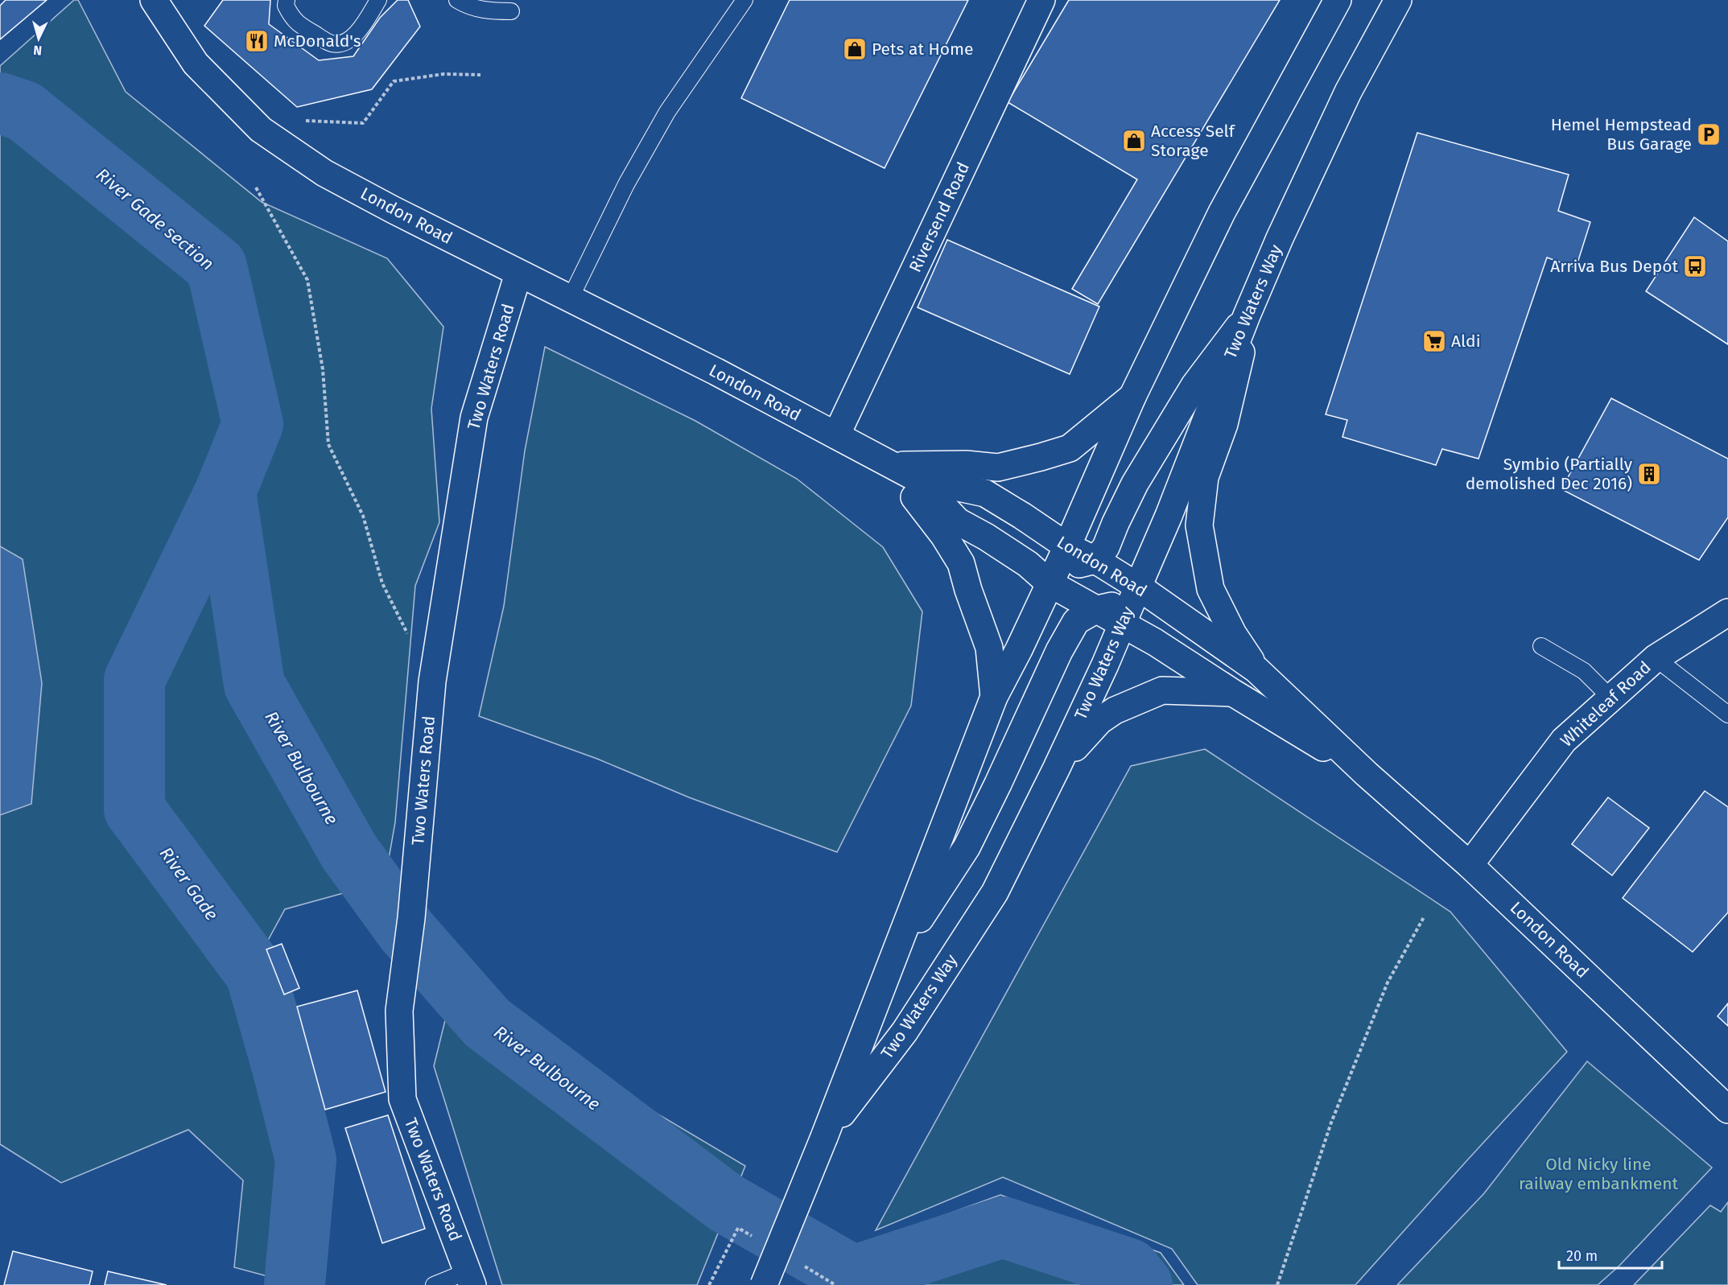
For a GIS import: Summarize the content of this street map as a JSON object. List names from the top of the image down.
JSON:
{
  "streets": {
    "main road": [
      "London Road",
      "Riversend Road",
      "Two Waters Way",
      "Two Waters Road",
      "Whiteleaf Road"
    ]
  },
  "crossings": [
    ["London Road", "Riversend Road"],
    ["London Road", "Two Waters Way"],
    ["London Road", "Two Waters Road"],
    ["London Road", "Whiteleaf Road"]
  ],
  "water": ["River Gade section", "River Bulbourne", "River Gade"],
  "parks": ["Old Nicky line railway embankment"],
  "places": {
    "restaurant": ["McDonald's"],
    "shop": ["Pets at Home", "Access Self Storage"],
    "parking": ["Hemel Hempstead Bus Garage"],
    "bus stop": ["Arriva Bus Depot"],
    "supermarket": ["Aldi"],
    "building": ["Symbio (Partially demolished Dec 2016)"]
  },
  "scale_bar": "20 m",
  "north": "bottom"
}
